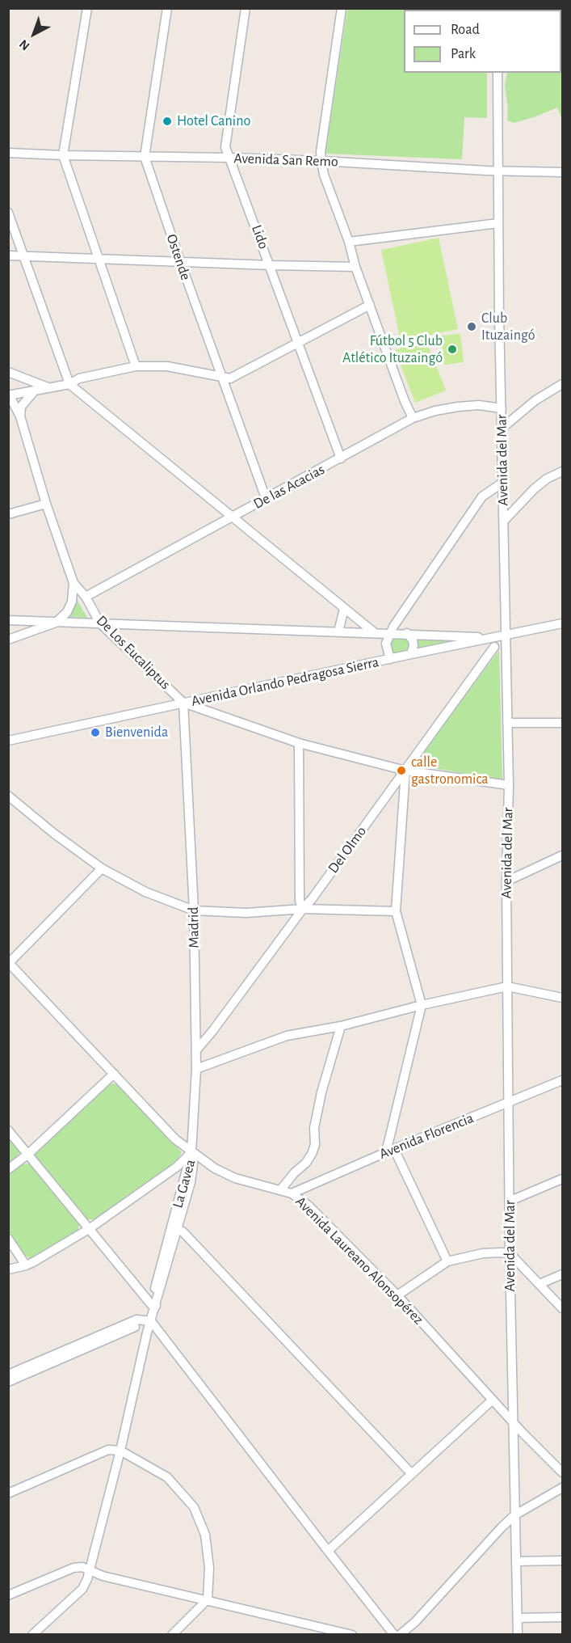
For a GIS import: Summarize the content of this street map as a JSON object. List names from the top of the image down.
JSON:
{
  "streets": {
    "street": [
      "Avenida San Remo",
      "Lido",
      "Ostende",
      "Avenida del Mar",
      "De las Acacias",
      "De Los Eucaliptus",
      "Avenida Orlando Pedragosa Sierra",
      "Del Olmo",
      "Madrid",
      "Avenida Florencia",
      "La Gavea",
      "Avenida Laureano Alonsopérez"
    ]
  },
  "crossings": [
    ["Avenida San Remo", "Lido"],
    ["Avenida San Remo", "Ostende"],
    ["Avenida San Remo", "Avenida del Mar"],
    ["Lido", "De las Acacias"],
    ["Ostende", "De las Acacias"],
    ["Avenida del Mar", "De las Acacias"],
    ["Avenida del Mar", "De Los Eucaliptus"],
    ["Avenida del Mar", "Avenida Orlando Pedragosa Sierra"],
    ["Avenida del Mar", "Avenida Florencia"],
    ["Avenida del Mar", "Avenida Laureano Alonsopérez"],
    ["De las Acacias", "De Los Eucaliptus"],
    ["De Los Eucaliptus", "Avenida Orlando Pedragosa Sierra"],
    ["De Los Eucaliptus", "Del Olmo"],
    ["De Los Eucaliptus", "Madrid"],
    ["Avenida Orlando Pedragosa Sierra", "Del Olmo"],
    ["Avenida Orlando Pedragosa Sierra", "Madrid"],
    ["Del Olmo", "Madrid"],
    ["Madrid", "La Gavea"],
    ["Madrid", "Avenida Laureano Alonsopérez"],
    ["Avenida Florencia", "Avenida Laureano Alonsopérez"],
    ["La Gavea", "Avenida Laureano Alonsopérez"]
  ],
  "places": [
    "Hotel Canino",
    "Club Ituzaingó",
    "Fútbol 5 Club Atlético Ituzaingó",
    "Bienvenida",
    "calle gastronomica"
  ],
  "legend": ["Road", "Park"],
  "north": "bottom left"
}
